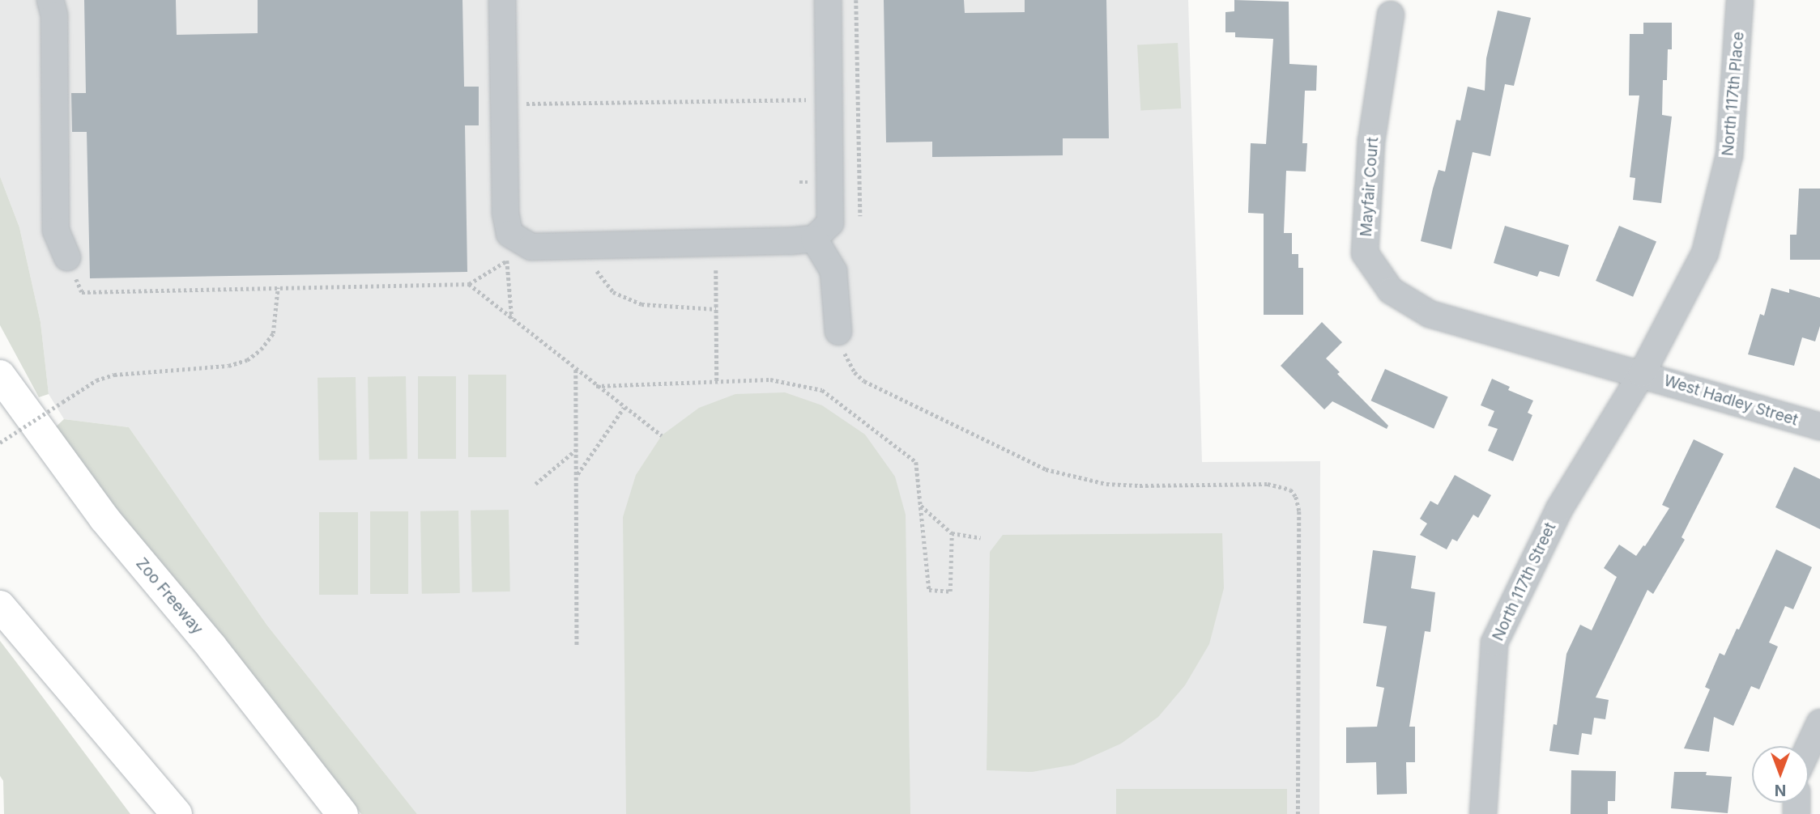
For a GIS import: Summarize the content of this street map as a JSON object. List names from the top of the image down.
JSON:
{
  "streets": {
    "highway": ["Zoo Freeway"],
    "street": [
      "North 117th Place",
      "Mayfair Court",
      "West Hadley Street",
      "North 117th Street"
    ]
  },
  "crossings": [
    ["North 117th Place", "Mayfair Court"],
    ["North 117th Place", "West Hadley Street"],
    ["North 117th Place", "North 117th Street"],
    ["Mayfair Court", "West Hadley Street"],
    ["Mayfair Court", "North 117th Street"],
    ["West Hadley Street", "North 117th Street"]
  ],
  "north": "bottom"
}
